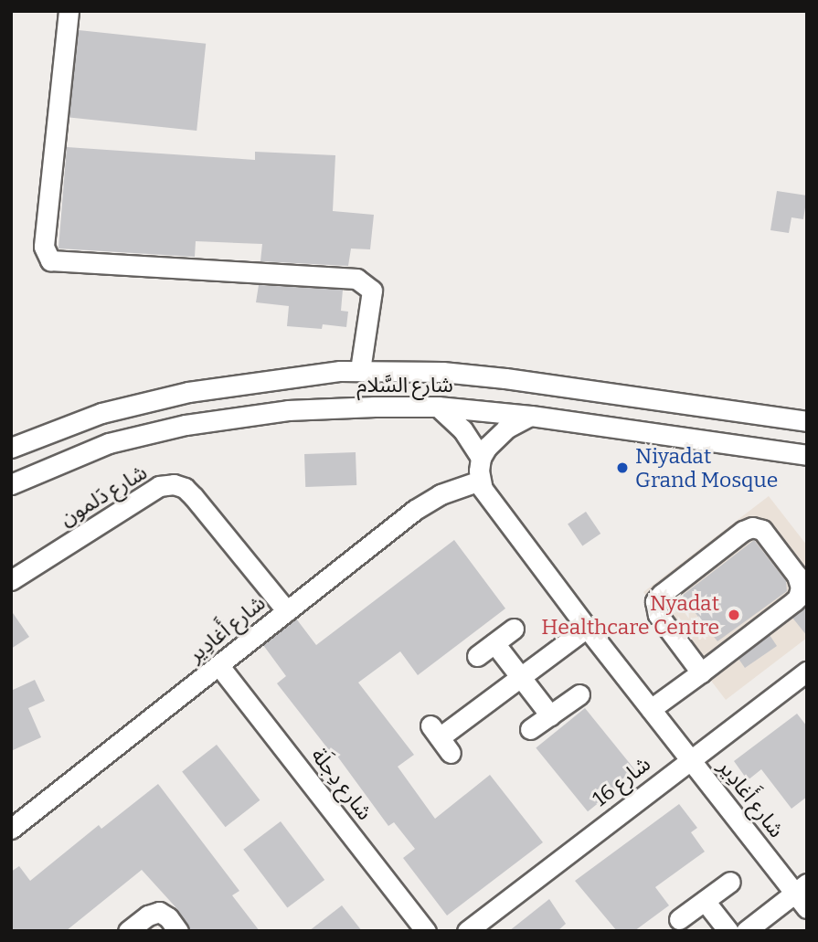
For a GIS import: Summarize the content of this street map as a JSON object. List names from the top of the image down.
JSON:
{
  "streets": {
    "street": [
      "شارع السَّلام",
      "شارع دَلمون",
      "شارع أَغادِير",
      "شارع 16",
      "شارع دِجلَة"
    ]
  },
  "crossings": [
    ["شارع دَلمون", "شارع أَغادِير"],
    ["شارع أَغادِير", "شارع 16"],
    ["شارع أَغادِير", "شارع دِجلَة"]
  ],
  "places": ["Niyadat Grand Mosque", "Nyadat Healthcare Centre"]
}
